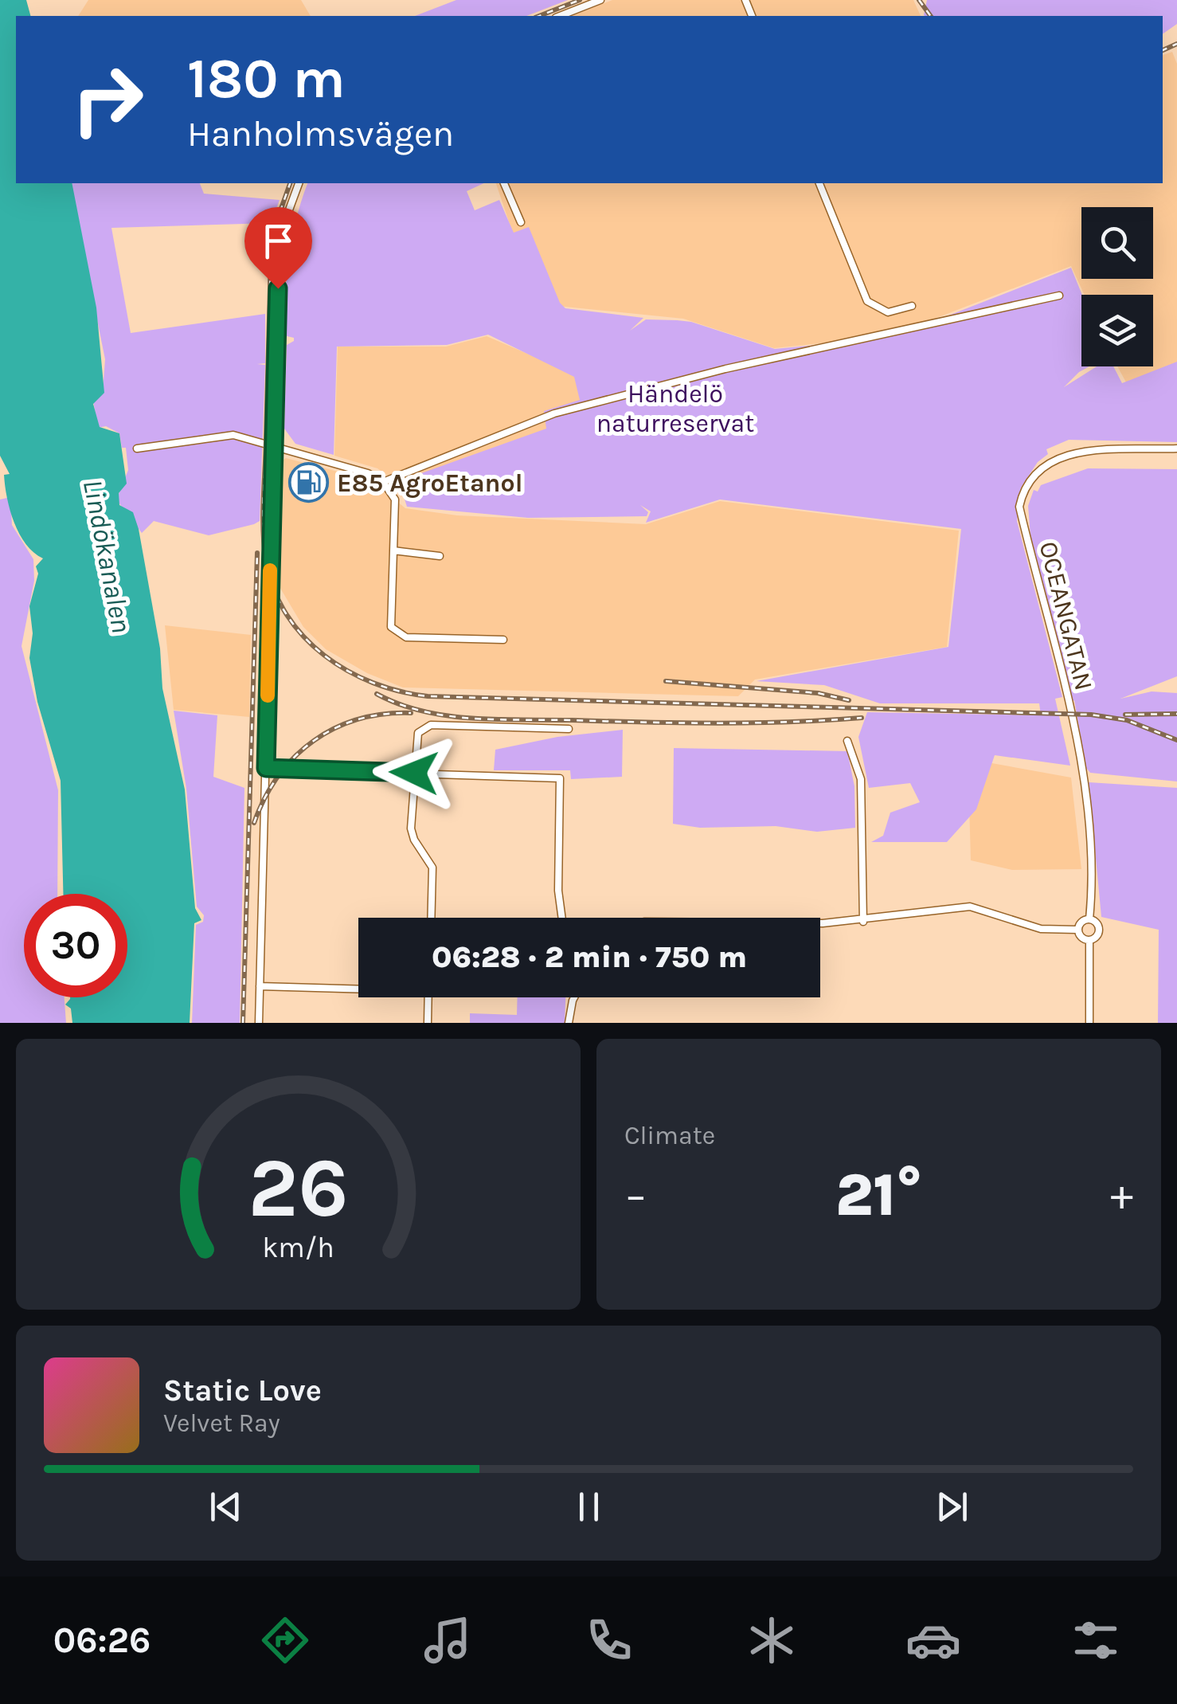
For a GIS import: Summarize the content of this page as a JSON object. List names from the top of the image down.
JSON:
{
  "streets": {
    "street": ["OCEANGATAN"]
  },
  "water": ["Lindökanalen"],
  "parks": ["Händelö naturreservat"],
  "places": {
    "fuel station": ["E85 AgroEtanol"]
  },
  "page": {
    "turn": ["180 m", "Hanholmsvägen"],
    "limit": "30",
    "trip": "06:28 · 2 min · 750 m",
    "tile": "Climate",
    "heat": ["−", "21°", "+"],
    "song": ["Static Love", "Velvet Ray"],
    "tabs": "06:26",
    "gauge": ["26", "km/h"]
  }
}
